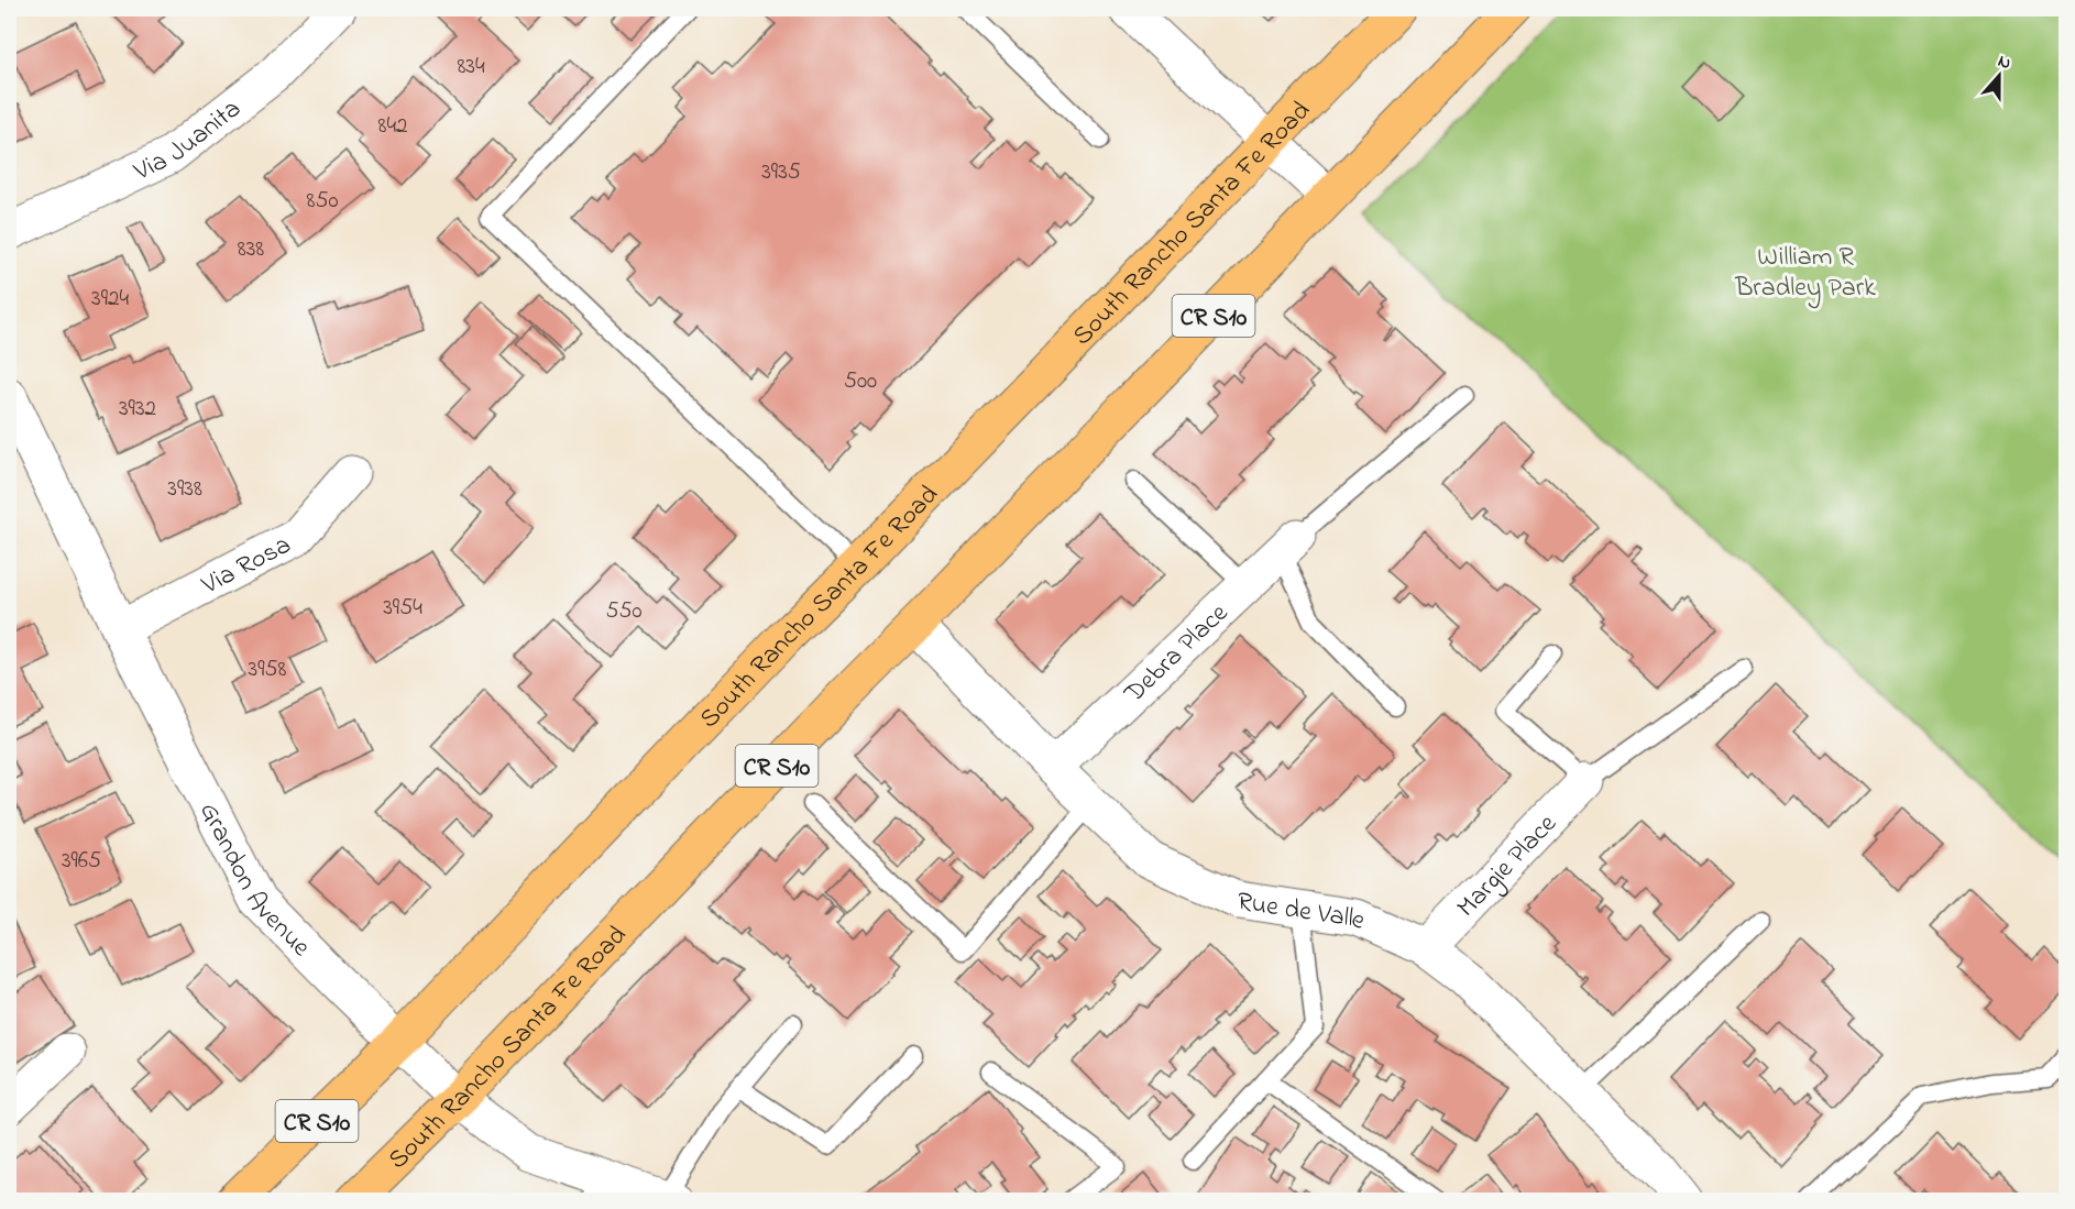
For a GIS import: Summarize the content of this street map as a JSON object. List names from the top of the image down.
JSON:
{
  "streets": {
    "main road": ["South Rancho Santa Fe Road", "CR S10"],
    "street": [
      "Via Juanita",
      "Via Rosa",
      "Debra Place",
      "Margie Place",
      "Grandon Avenue",
      "Rue de Valle"
    ]
  },
  "crossings": [
    ["South Rancho Santa Fe Road", "Grandon Avenue"],
    ["South Rancho Santa Fe Road", "Rue de Valle"],
    ["Via Rosa", "Grandon Avenue"],
    ["Debra Place", "Rue de Valle"],
    ["Margie Place", "Rue de Valle"]
  ],
  "parks": ["William R Bradley Park"],
  "house_numbers": [
    "834",
    "842",
    "3935",
    "850",
    "838",
    "3924",
    "500",
    "3932",
    "3938",
    "3954",
    "550",
    "3958",
    "3965"
  ],
  "north": "top"
}
